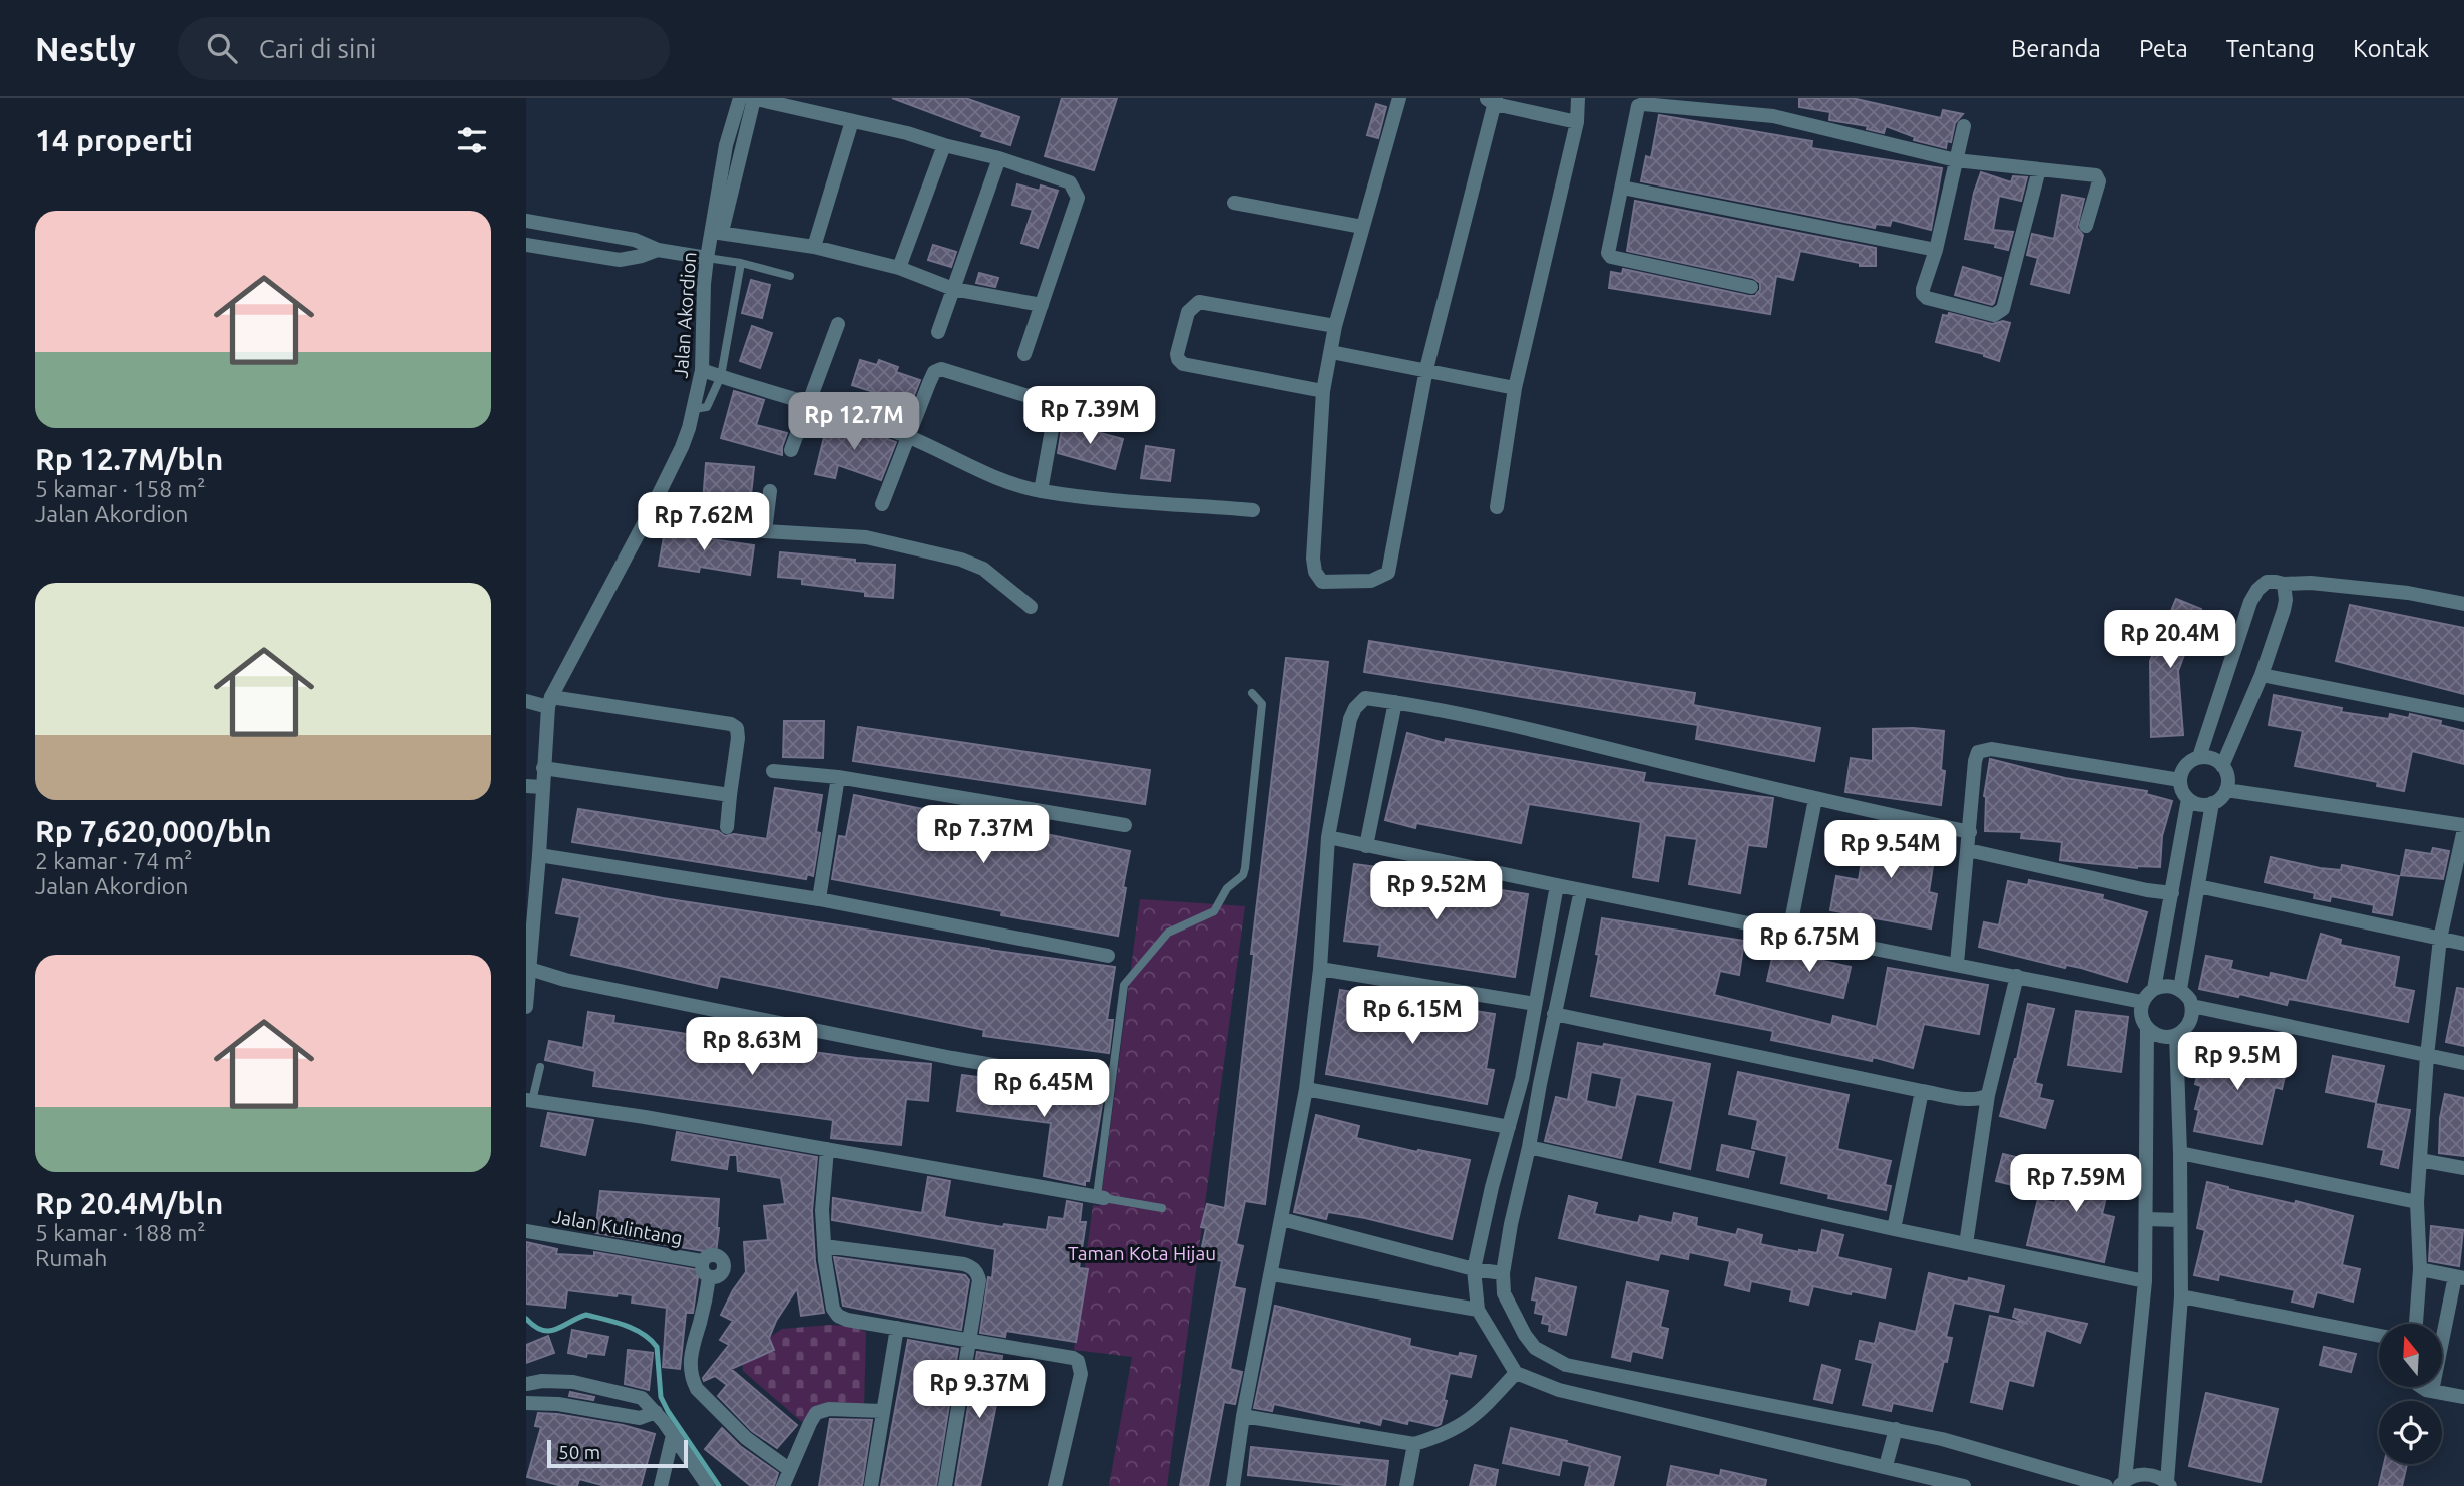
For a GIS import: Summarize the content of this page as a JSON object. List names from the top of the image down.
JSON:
{
  "streets": {
    "street": ["Jalan Akordion", "Jalan Kulintang"]
  },
  "parks": ["Taman Kota Hijau"],
  "scale_bar": "50 m",
  "north": "top",
  "page": {
    "header": "Nestly",
    "search": "Cari di sini",
    "nav": [
      "Beranda",
      "Peta",
      "Tentang",
      "Kontak"
    ],
    "heading": "14 properti",
    "list": [
      {
        "name": "Rp 12.7M/bln",
        "note": "5 kamar · 158 m² · Jalan Akordion"
      },
      {
        "name": "Rp 7,620,000/bln",
        "note": "2 kamar · 74 m² · Jalan Akordion"
      },
      {
        "name": "Rp 20.4M/bln",
        "note": "5 kamar · 188 m² · Rumah"
      }
    ],
    "price": [
      "Rp 7.39M",
      "Rp 12.7M",
      "Rp 7.62M",
      "Rp 20.4M",
      "Rp 7.37M",
      "Rp 9.54M",
      "Rp 9.52M",
      "Rp 6.75M",
      "Rp 6.15M",
      "Rp 8.63M",
      "Rp 9.5M",
      "Rp 6.45M",
      "Rp 7.59M",
      "Rp 9.37M"
    ],
    "scale": "50 m"
  }
}
